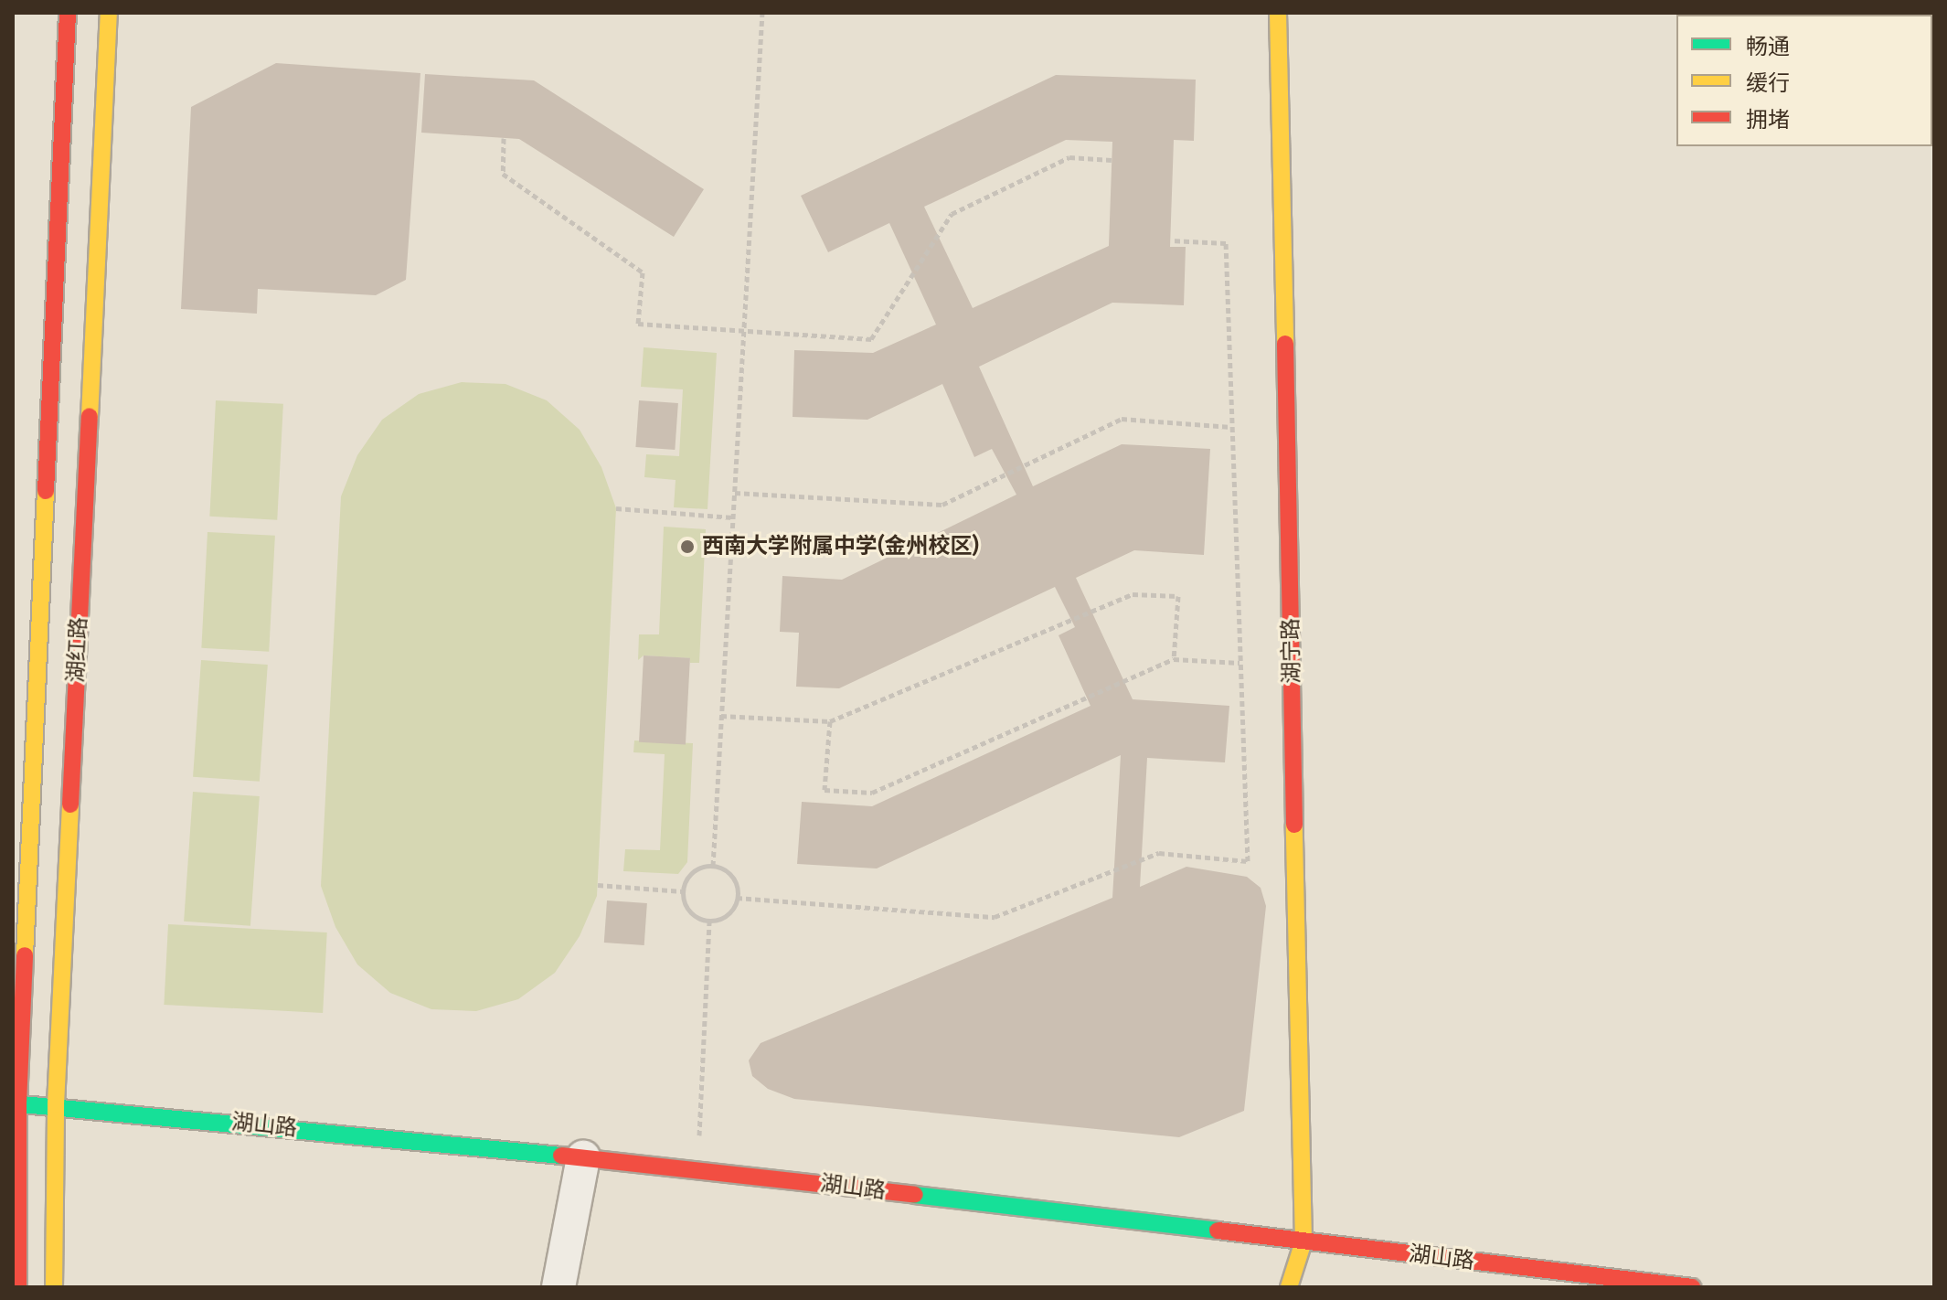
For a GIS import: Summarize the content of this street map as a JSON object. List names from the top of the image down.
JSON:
{
  "streets": {
    "street": ["湖红路", "湖宁路", "湖山路"]
  },
  "crossings": [
    ["湖红路", "湖山路"],
    ["湖宁路", "湖山路"]
  ],
  "places": ["西南大学附属中学(金州校区)"],
  "legend": ["畅通", "缓行", "拥堵"]
}
